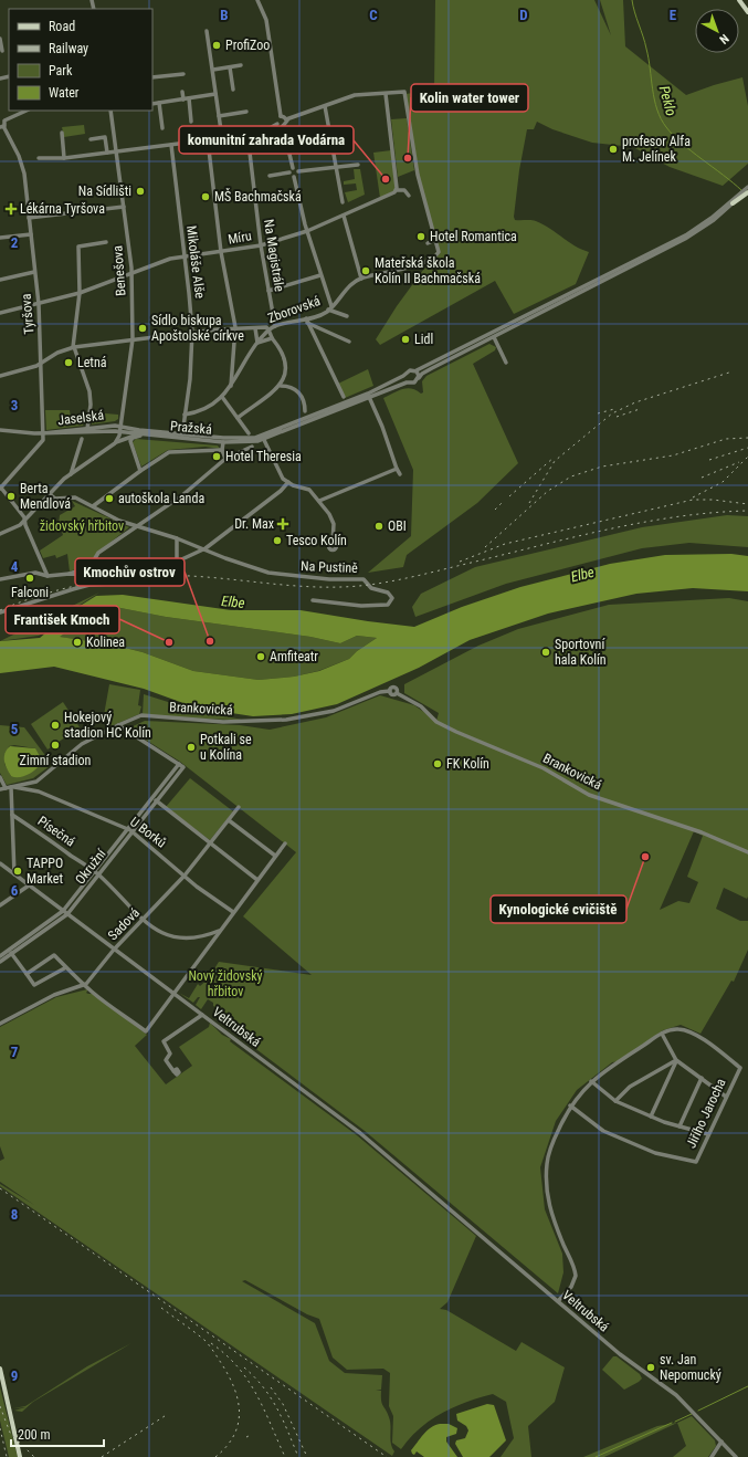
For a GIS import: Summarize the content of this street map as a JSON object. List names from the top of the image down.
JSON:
{
  "streets": {
    "street": [
      "Míru",
      "Na Magistrále",
      "Mikoláše Alše",
      "Benešova",
      "Zborovská",
      "Tyršova",
      "Jaselská",
      "Pražská",
      "Na Pustině",
      "Brankovická",
      "Písečná",
      "U Borků",
      "Okružní",
      "Sadová",
      "Veltrubská",
      "Jiřího Jarocha"
    ]
  },
  "crossings": [
    ["Míru", "Na Magistrále"],
    ["Míru", "Mikoláše Alše"],
    ["Míru", "Benešova"],
    ["Míru", "Tyršova"],
    ["Na Magistrále", "Zborovská"],
    ["Mikoláše Alše", "Zborovská"],
    ["Mikoláše Alše", "Pražská"],
    ["Benešova", "Jaselská"],
    ["Benešova", "Pražská"],
    ["Tyršova", "Jaselská"],
    ["Jaselská", "Pražská"],
    ["Brankovická", "U Borků"],
    ["Písečná", "Okružní"],
    ["Písečná", "Sadová"],
    ["U Borků", "Okružní"],
    ["U Borků", "Sadová"],
    ["Okružní", "Veltrubská"],
    ["Sadová", "Veltrubská"]
  ],
  "water": ["Peklo", "Elbe"],
  "parks": ["židovský hřbitov", "Nový židovský hřbitov"],
  "places": {
    "other": [
      "ProfiZoo",
      "profesor Alfa M. Jelínek",
      "Kolin water tower",
      "komunitní zahrada Vodárna",
      "Na Sídlišti",
      "MŠ Bachmačská",
      "Hotel Romantica",
      "Mateřská škola Kolín II Bachmačská",
      "Sídlo biskupa Apoštolské církve",
      "Lidl",
      "Letná",
      "Hotel Theresia",
      "Berta Mendlová",
      "autoškola Landa",
      "OBI",
      "Tesco Kolín",
      "Falconi",
      "Kmochův ostrov",
      "Kolinea",
      "František Kmoch",
      "Sportovní hala Kolín",
      "Amfiteatr",
      "Hokejový stadion HC Kolín",
      "Zimní stadion",
      "Potkali se u Kolína",
      "FK Kolín",
      "Kynologické cvičiště",
      "TAPPO Market",
      "sv. Jan Nepomucký"
    ],
    "health": ["Lékárna Tyršova", "Dr. Max"]
  },
  "legend": [
    "Road",
    "Railway",
    "Park",
    "Water"
  ],
  "scale_bar": "200 m",
  "north": "bottom right",
  "grid": {
    "columns": [
      "B",
      "C",
      "D",
      "E"
    ],
    "rows": [
      "2",
      "3",
      "4",
      "5",
      "6",
      "7",
      "8",
      "9"
    ]
  }
}
